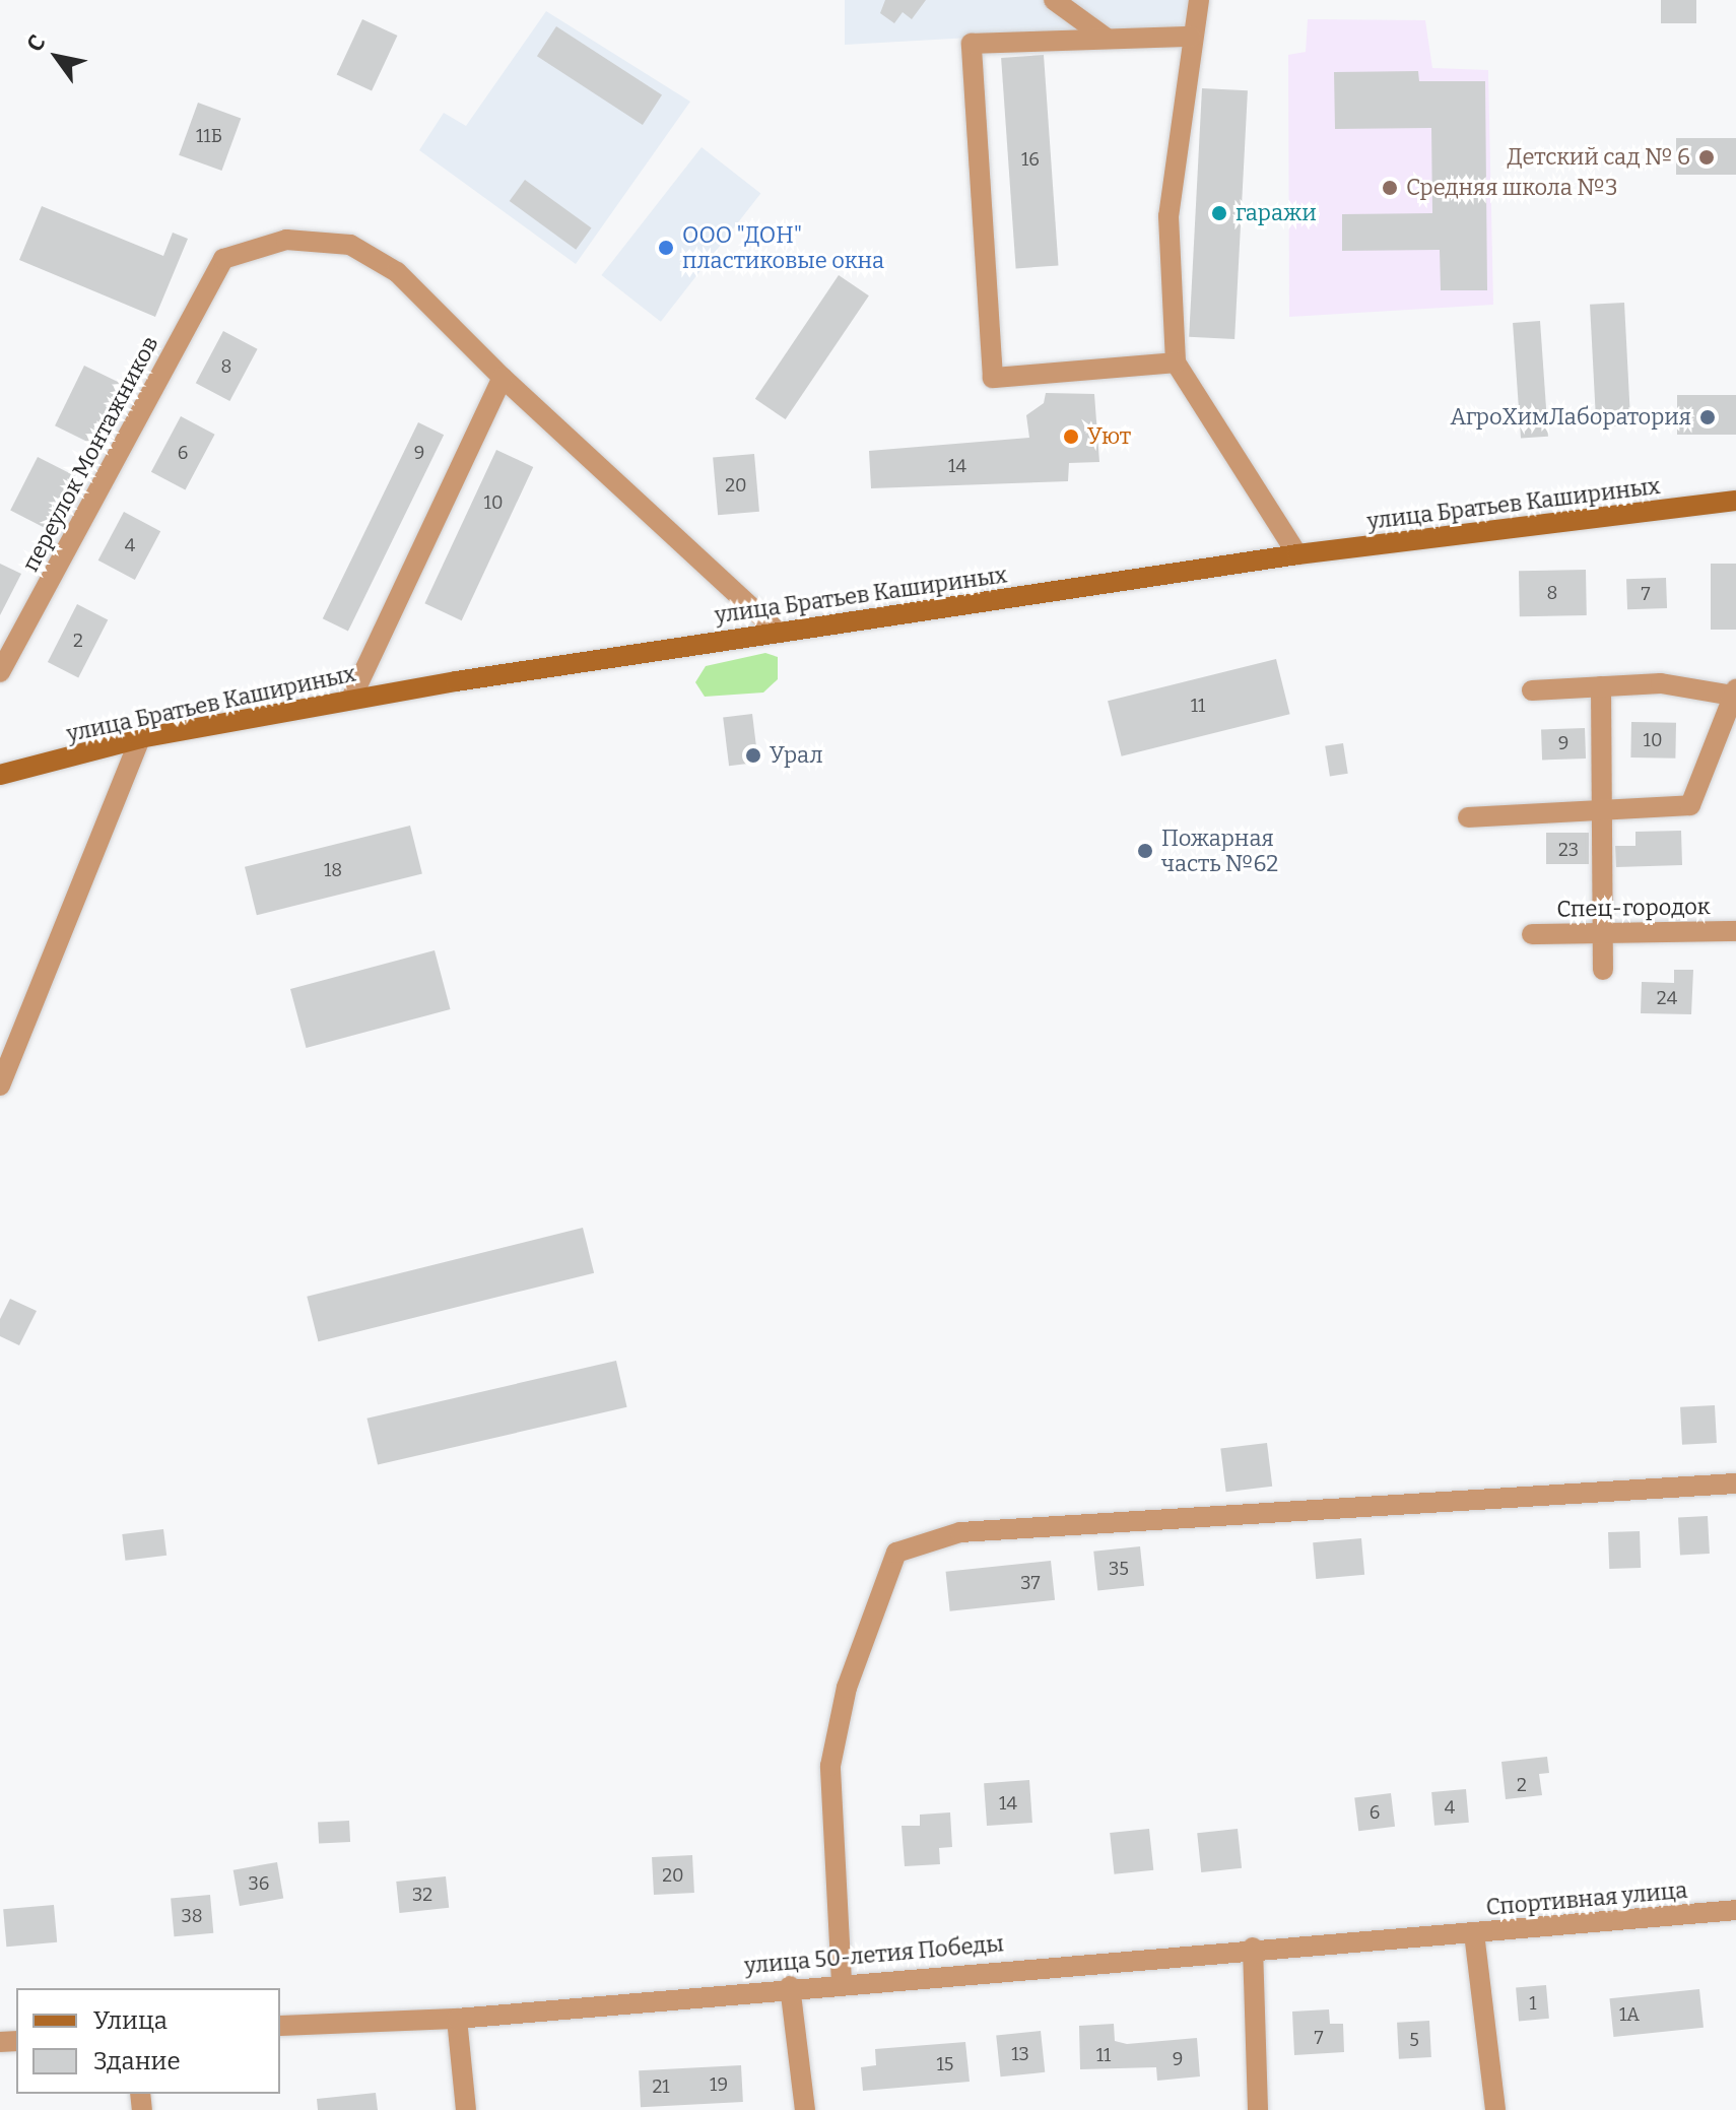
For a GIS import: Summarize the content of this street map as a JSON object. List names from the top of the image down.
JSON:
{
  "streets": {
    "main road": ["улица Братьев Кашириных"],
    "street": [
      "переулок Монтажников",
      "Спец-городок",
      "Спортивная улица",
      "улица 50-летия Победы"
    ]
  },
  "crossings": [
    ["Спортивная улица", "улица 50-летия Победы"]
  ],
  "places": [
    "Детский сад № 6",
    "Средняя школа №3",
    "гаражи",
    "ООО \"ДОН\" пластиковые окна",
    "АгроХимЛаборатория",
    "Уют",
    "Урал",
    "Пожарная часть №62"
  ],
  "house_numbers": [
    "11Б",
    "16",
    "8",
    "6",
    "9",
    "14",
    "20",
    "10",
    "4",
    "8",
    "7",
    "2",
    "11",
    "10",
    "9",
    "23",
    "18",
    "24",
    "35",
    "37",
    "2",
    "14",
    "4",
    "6",
    "20",
    "36",
    "32",
    "38",
    "1",
    "1А",
    "7",
    "5",
    "13",
    "11",
    "9",
    "15",
    "19",
    "21"
  ],
  "legend": ["Улица", "Здание"],
  "north": "top left"
}
